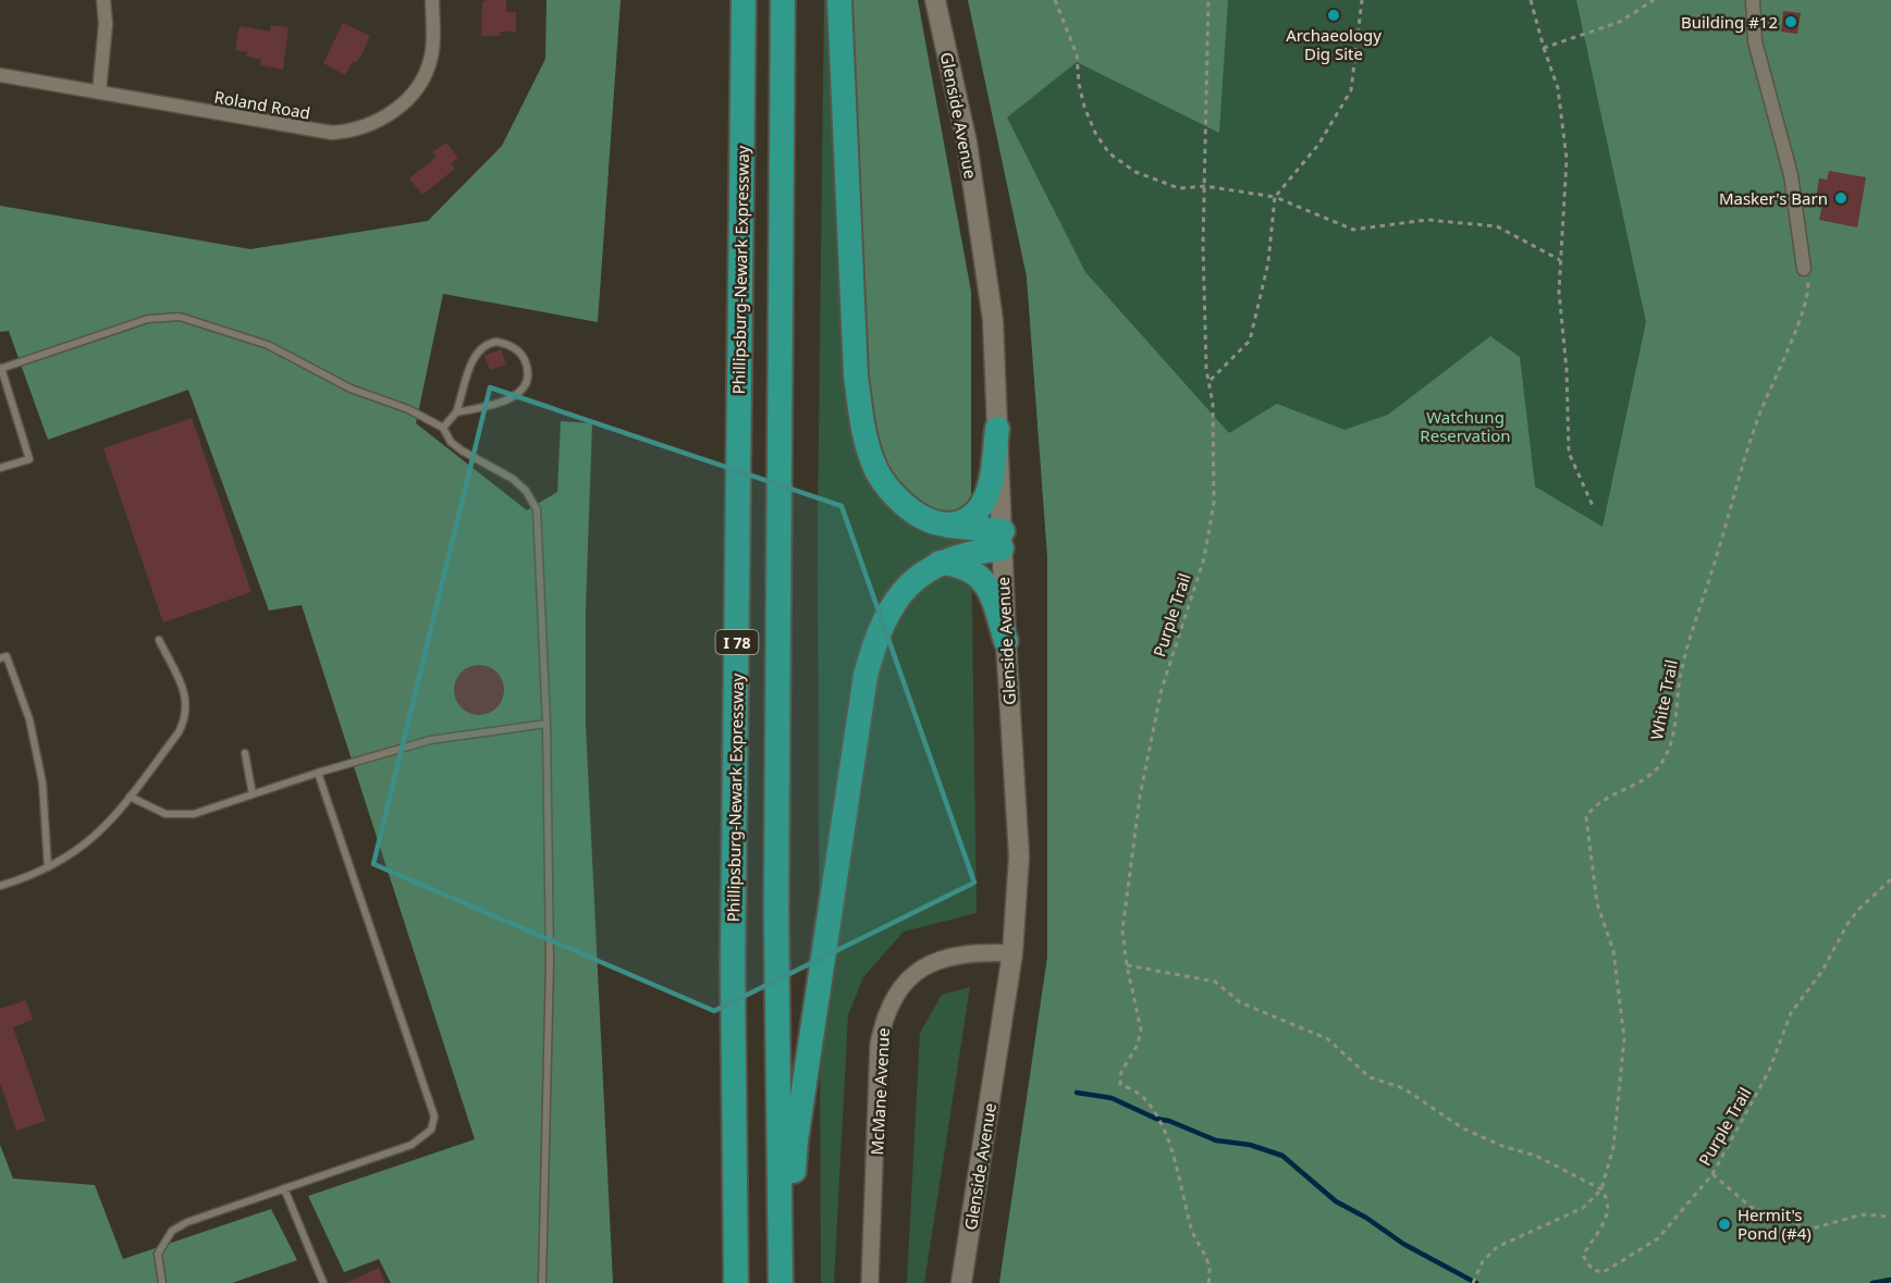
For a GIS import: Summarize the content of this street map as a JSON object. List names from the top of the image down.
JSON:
{
  "streets": {
    "highway": ["Phillipsburg-Newark Expressway", "I 78"],
    "main road": ["Glenside Avenue"],
    "street": ["Roland Road", "McMane Avenue"],
    "path": ["Purple Trail", "White Trail"]
  },
  "crossings": [
    ["Glenside Avenue", "McMane Avenue"],
    ["Purple Trail", "White Trail"]
  ],
  "parks": ["Watchung Reservation"],
  "places": [
    "Archaeology Dig Site",
    "Building #12",
    "Masker's Barn",
    "Hermit's Pond (#4)"
  ]
}
